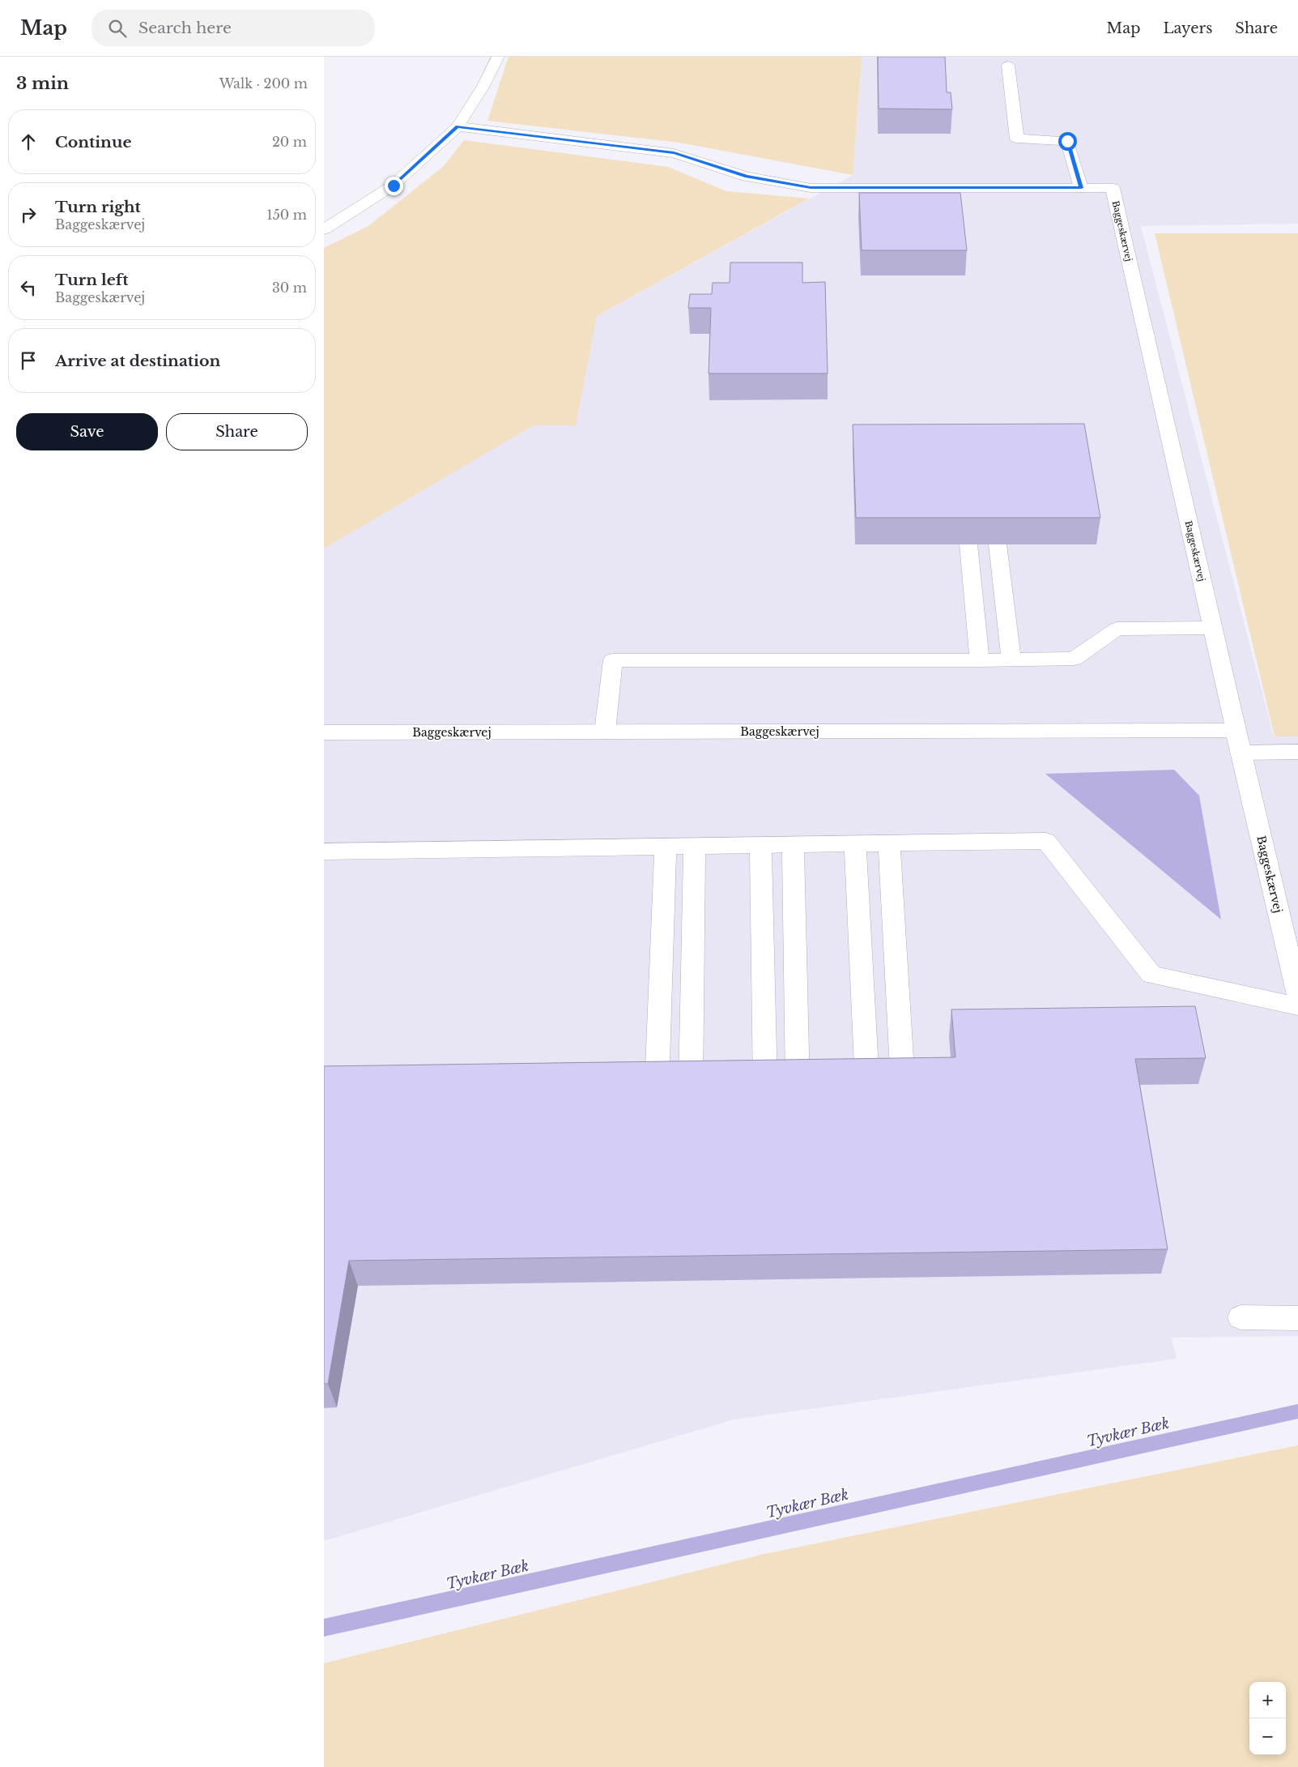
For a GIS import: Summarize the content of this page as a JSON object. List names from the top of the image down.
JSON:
{
  "streets": {
    "street": ["Baggeskærvej"]
  },
  "water": ["Tyvkær Bæk"],
  "page": {
    "header": "Map",
    "search": "Search here",
    "nav": ["Map", "Layers", "Share"],
    "heading": ["3 min", "Walk · 200 m"],
    "list": [
      ["Continue", "20 m"],
      ["Turn right", "Baggeskærvej", "150 m"],
      ["Turn left", "Baggeskærvej", "30 m"],
      "Arrive at destination"
    ],
    "buttons": ["Save", "Share"],
    "map_buttons": ["+", "−"]
  }
}
